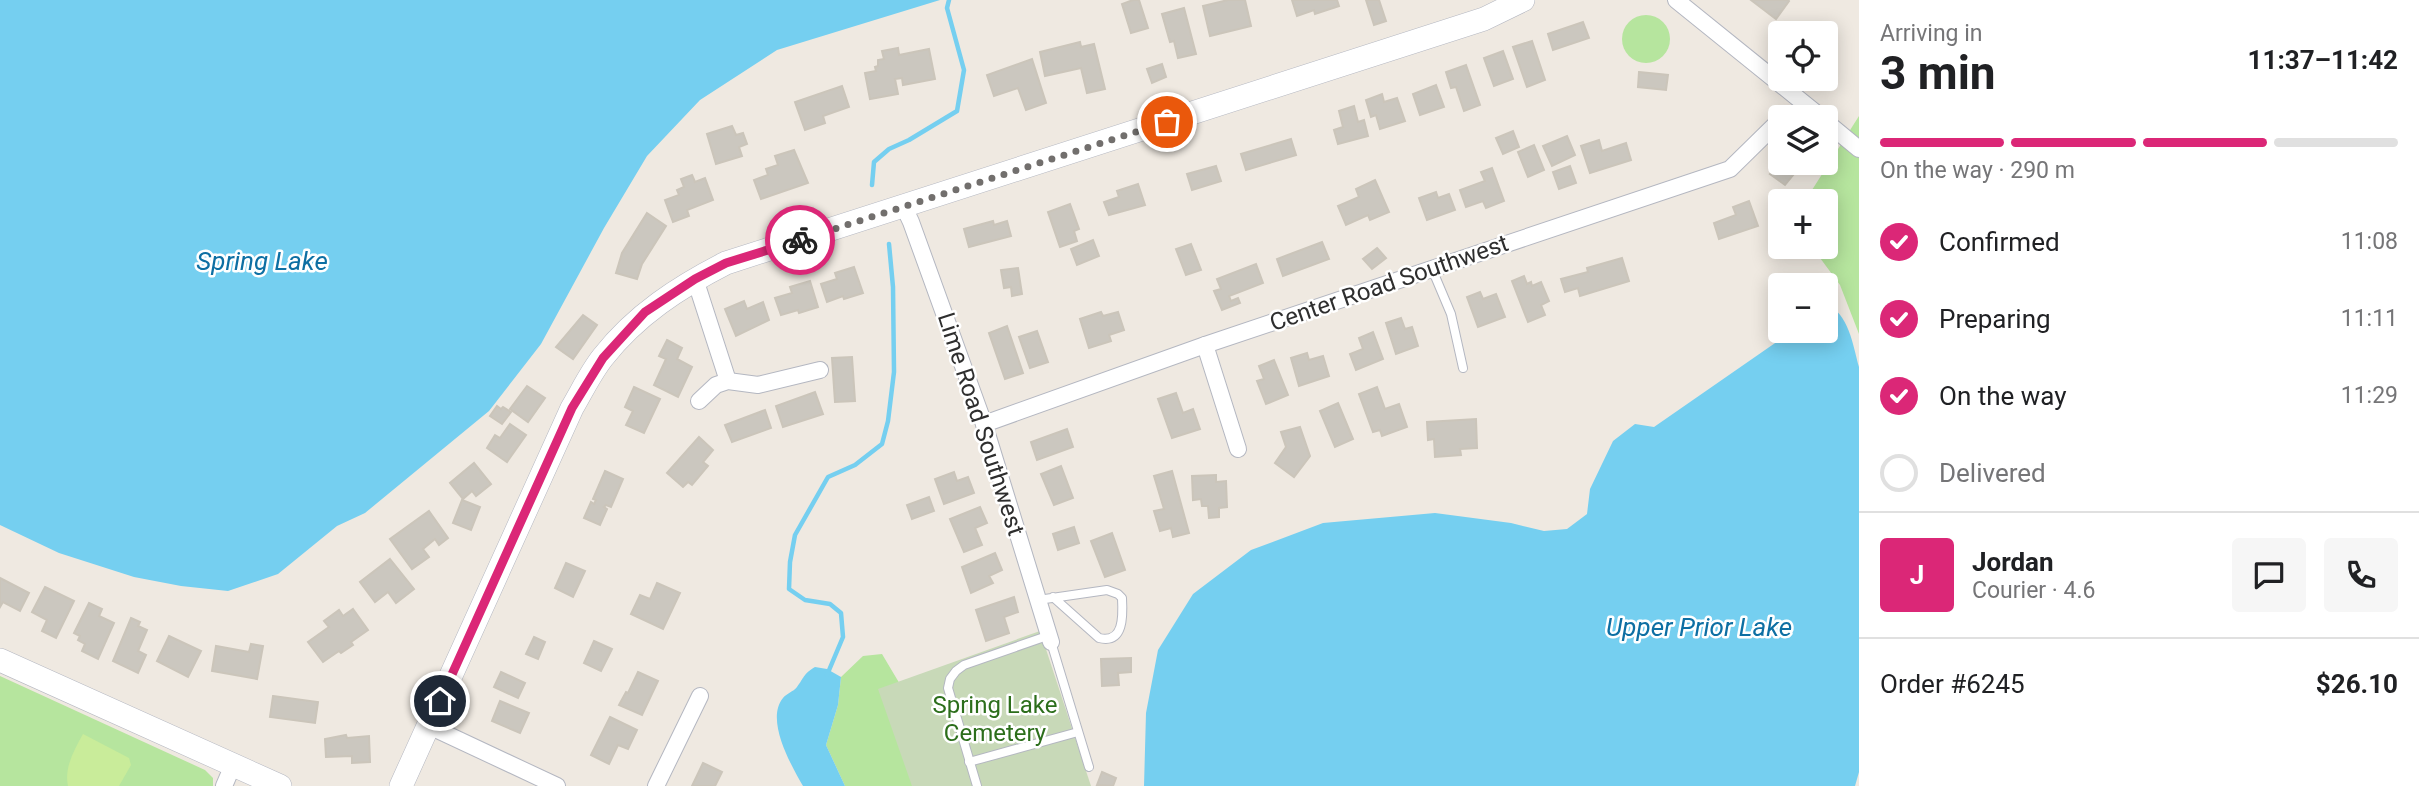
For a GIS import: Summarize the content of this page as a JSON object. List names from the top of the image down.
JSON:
{
  "streets": {
    "street": ["Center Road Southwest", "Lime Road Southwest"]
  },
  "crossings": [
    ["Center Road Southwest", "Lime Road Southwest"]
  ],
  "water": ["Spring Lake", "Upper Prior Lake"],
  "parks": ["Spring Lake Cemetery"],
  "page": {
    "heading": ["3 min", "Arriving in", "11:37–11:42"],
    "panel": [
      "Jordan",
      "Courier · 4.6",
      "Order #6245",
      "$26.10"
    ],
    "map_buttons": ["+", "−"],
    "bar": "On the way · 290 m",
    "list": [
      ["Confirmed", "11:08"],
      ["Preparing", "11:11"],
      ["On the way", "11:29"],
      "Delivered"
    ],
    "round": "J"
  }
}
